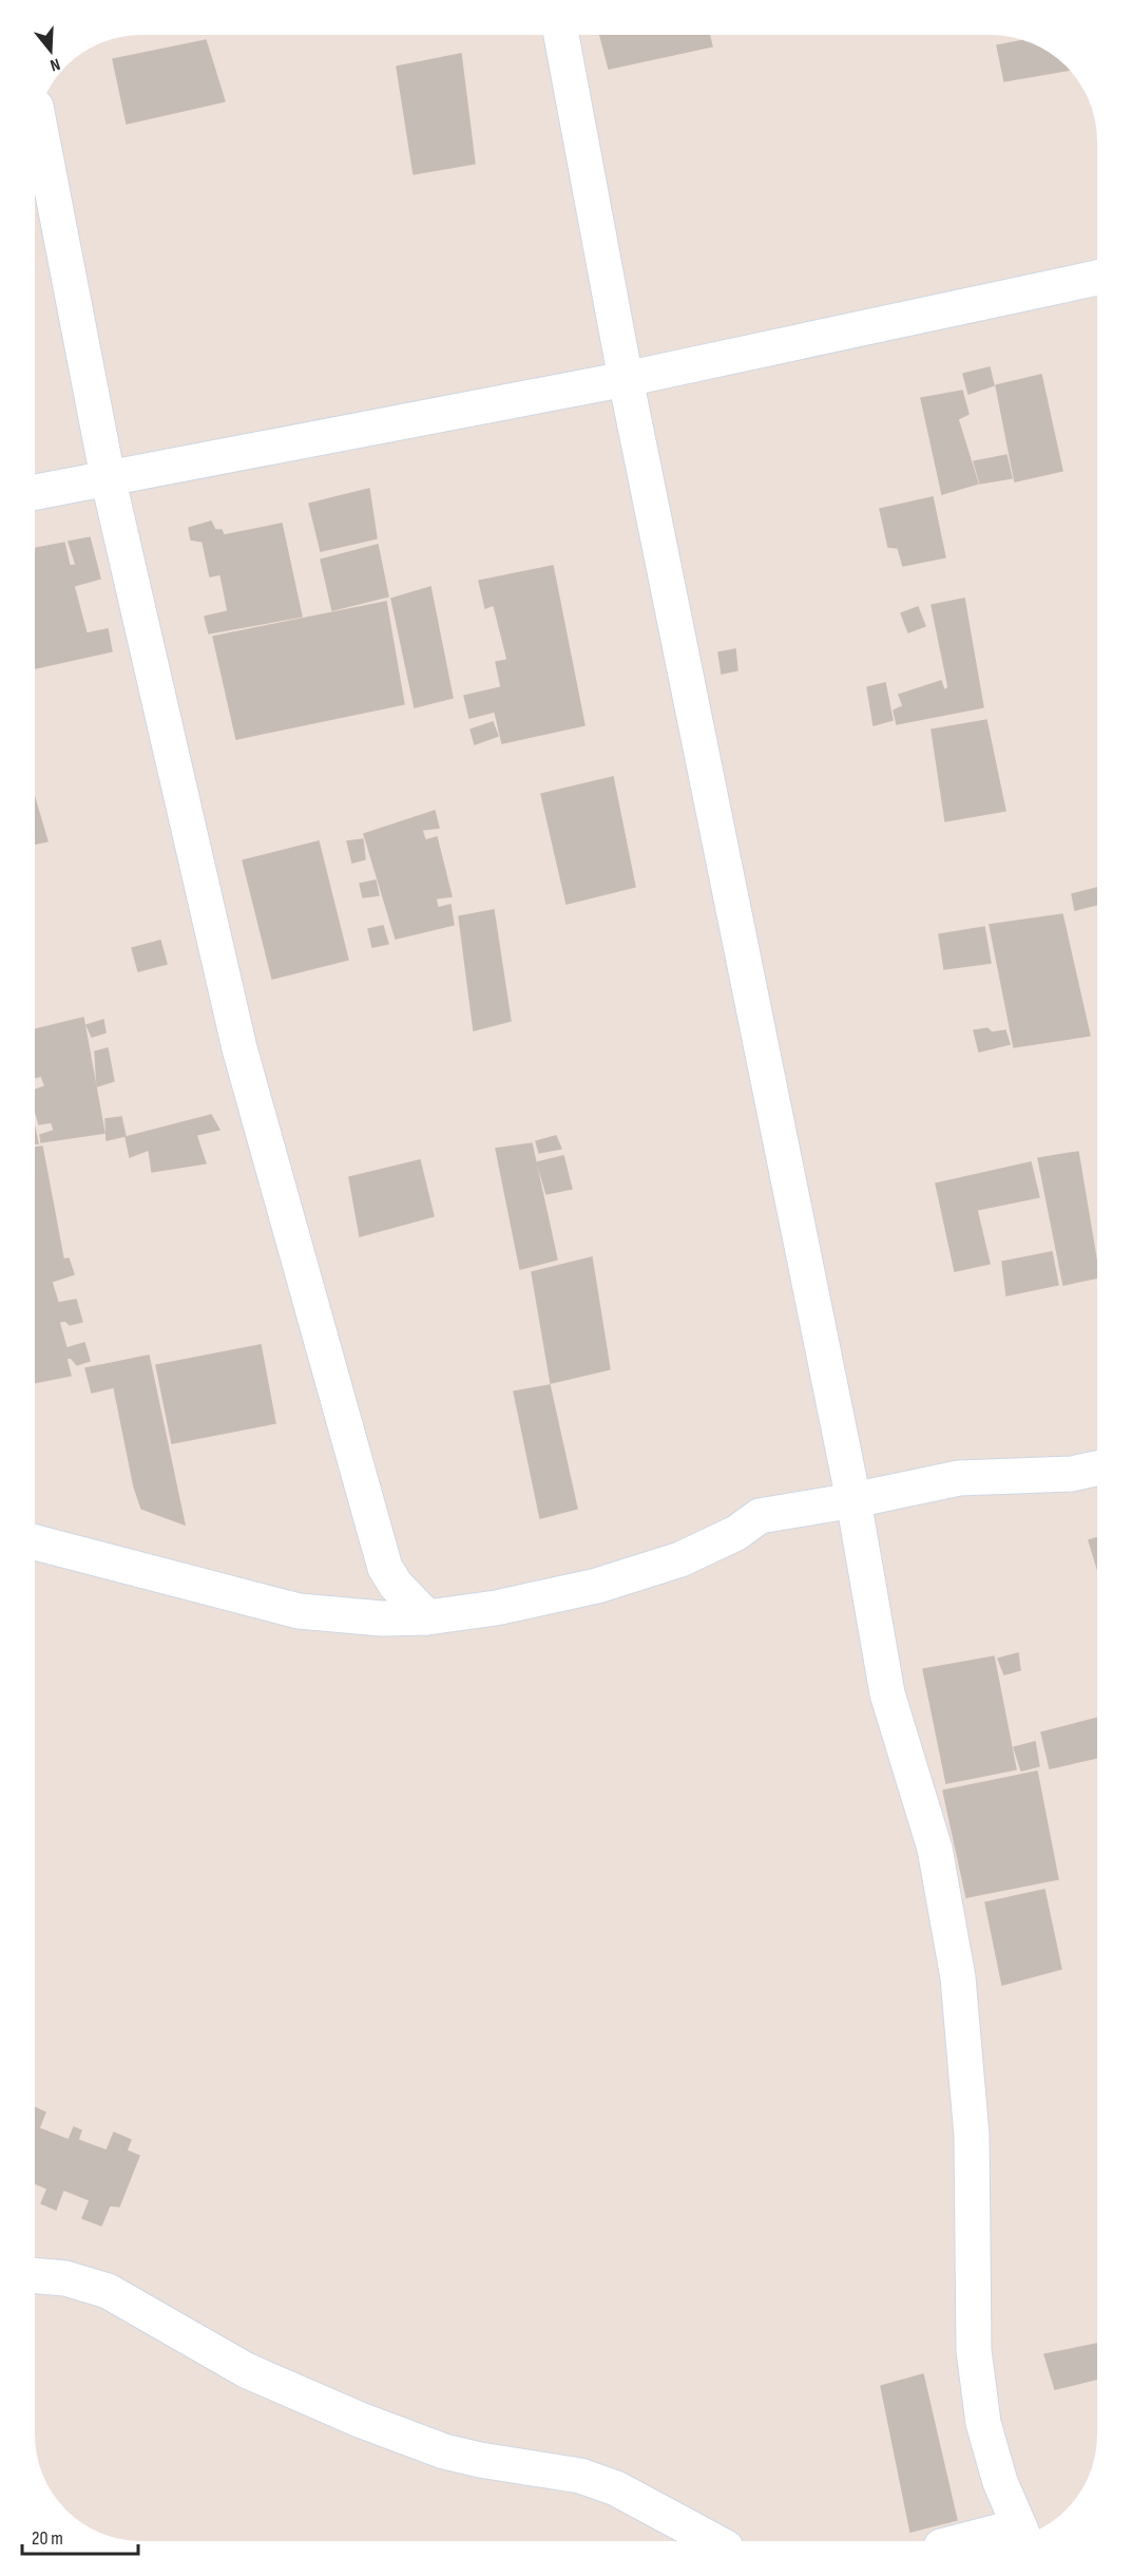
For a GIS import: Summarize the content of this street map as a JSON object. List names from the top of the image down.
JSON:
{
  "scale_bar": "20 m",
  "north": "bottom"
}
